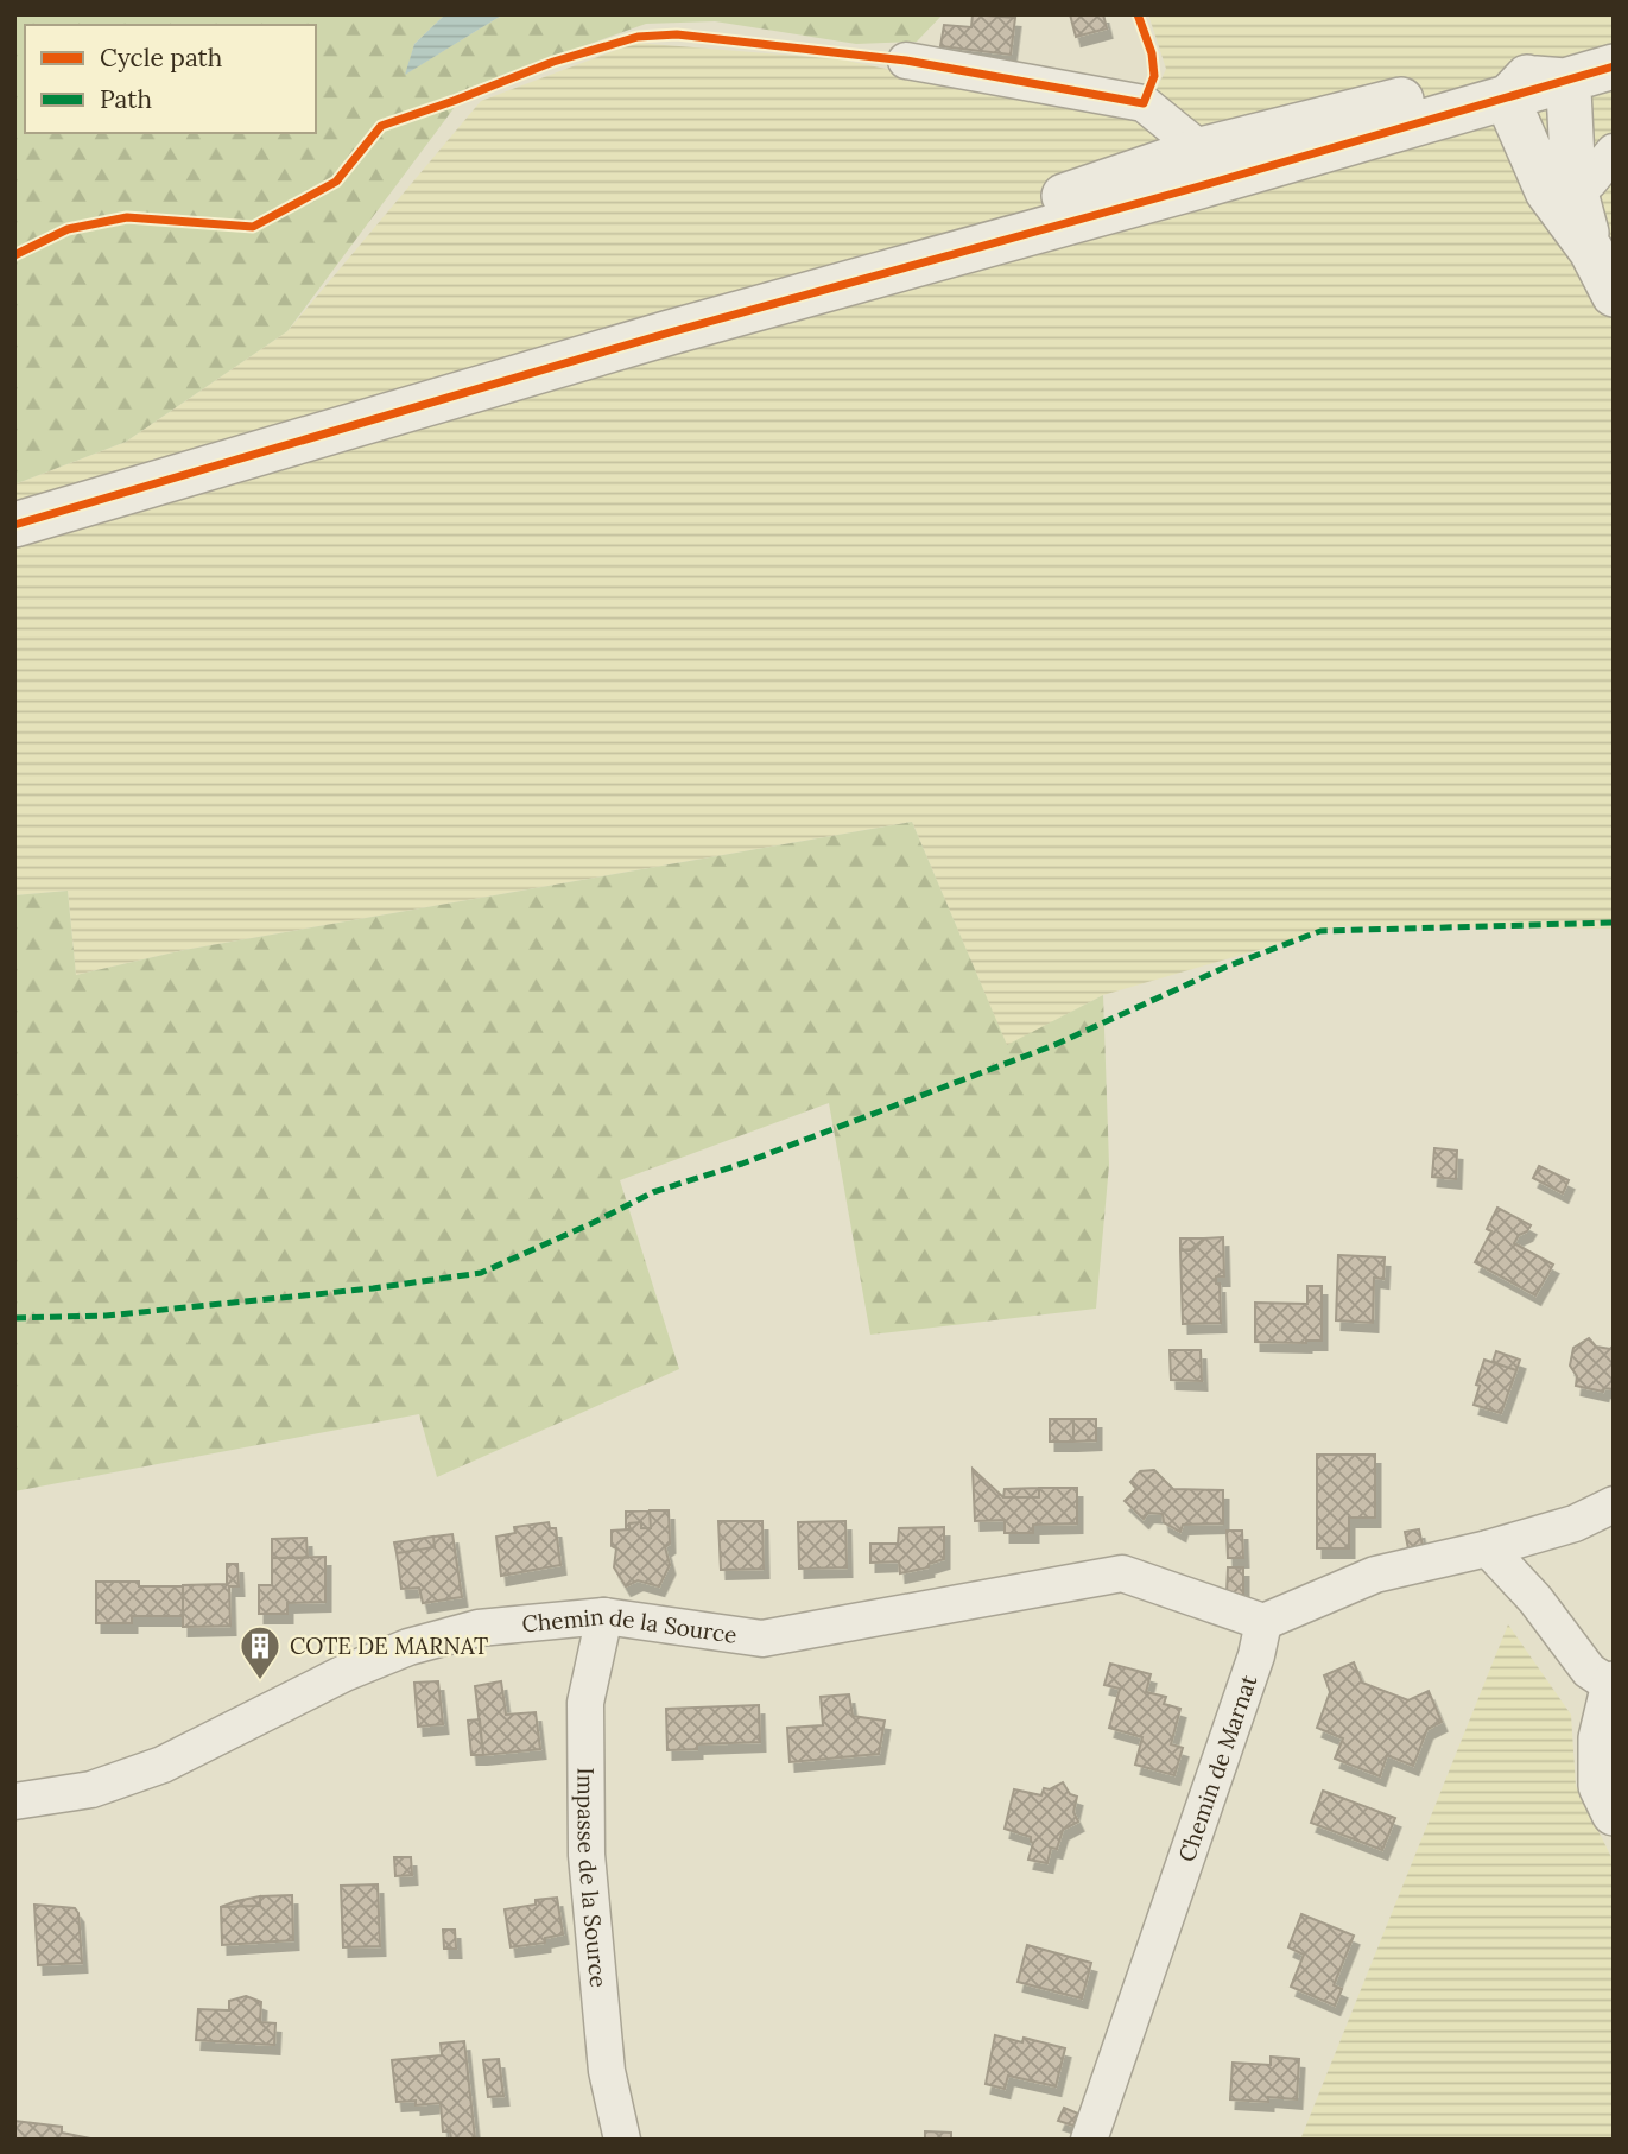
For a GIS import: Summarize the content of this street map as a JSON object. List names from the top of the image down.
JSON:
{
  "streets": {
    "street": ["Chemin de la Source", "Chemin de Marnat", "Impasse de la Source"]
  },
  "crossings": [
    ["Chemin de la Source", "Chemin de Marnat"],
    ["Chemin de la Source", "Impasse de la Source"]
  ],
  "places": {
    "building": ["COTE DE MARNAT"]
  },
  "legend": ["Cycle path", "Path"]
}
